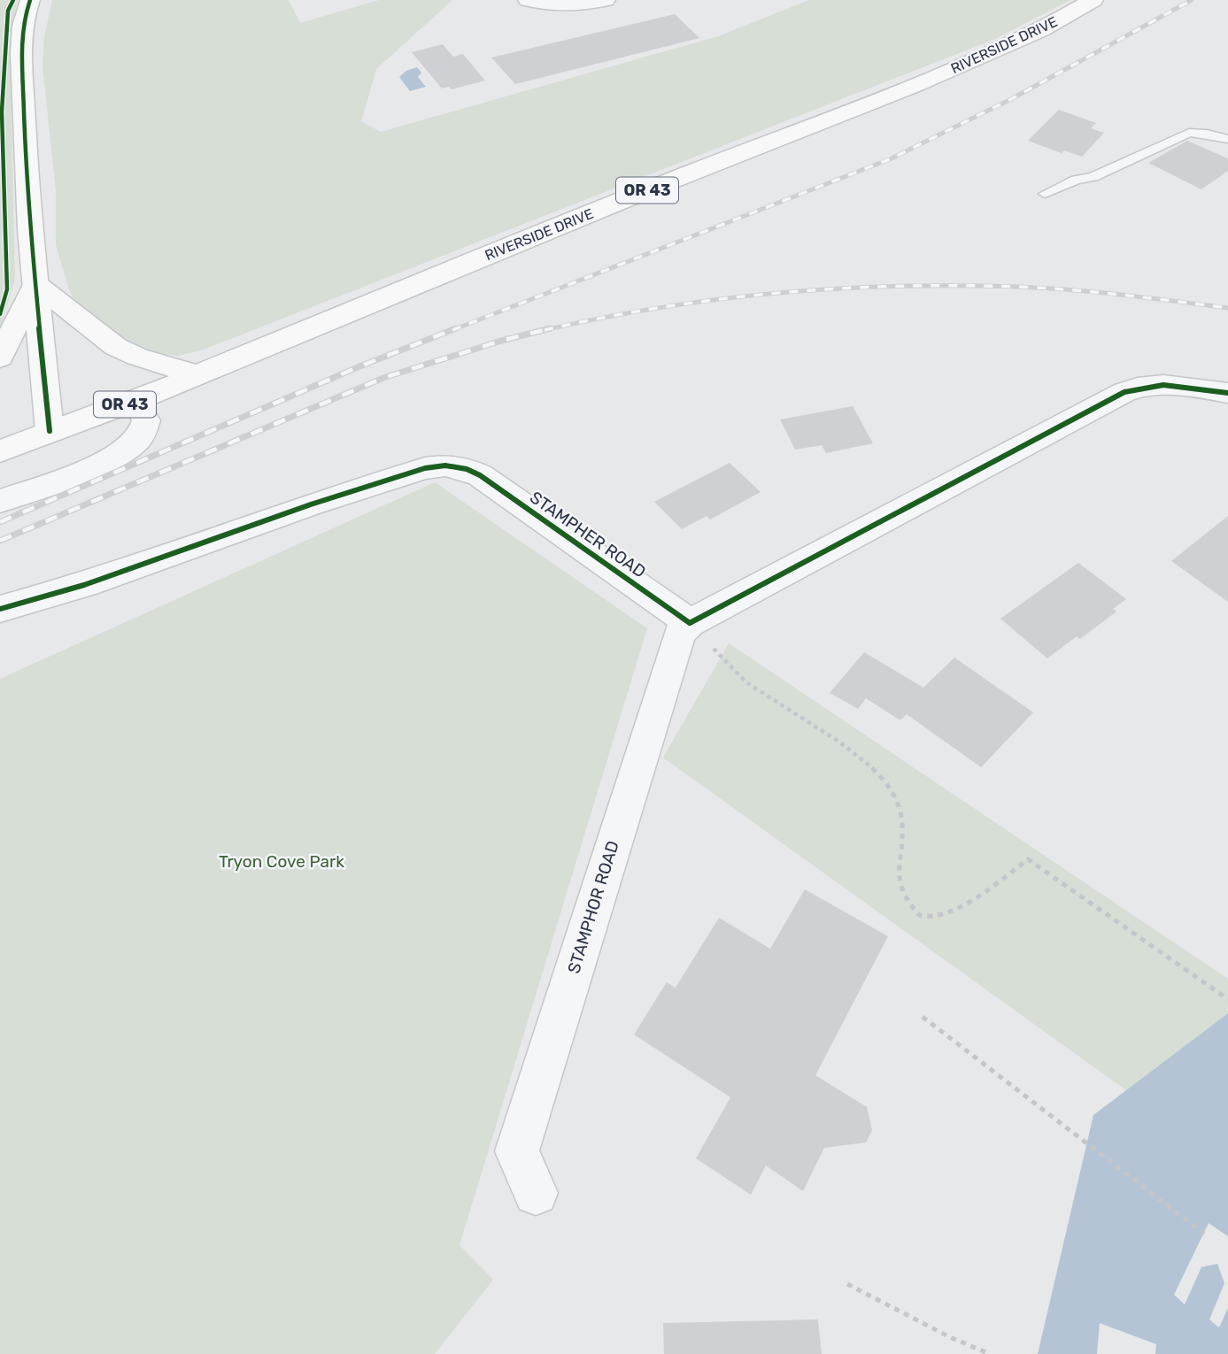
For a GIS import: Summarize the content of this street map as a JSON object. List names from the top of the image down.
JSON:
{
  "streets": {
    "main road": ["RIVERSIDE DRIVE", "OR 43"],
    "street": ["STAMPHER ROAD", "STAMPHOR ROAD"]
  },
  "crossings": [
    ["RIVERSIDE DRIVE", "OR 43"],
    ["STAMPHER ROAD", "STAMPHOR ROAD"]
  ],
  "parks": ["Tryon Cove Park"]
}
